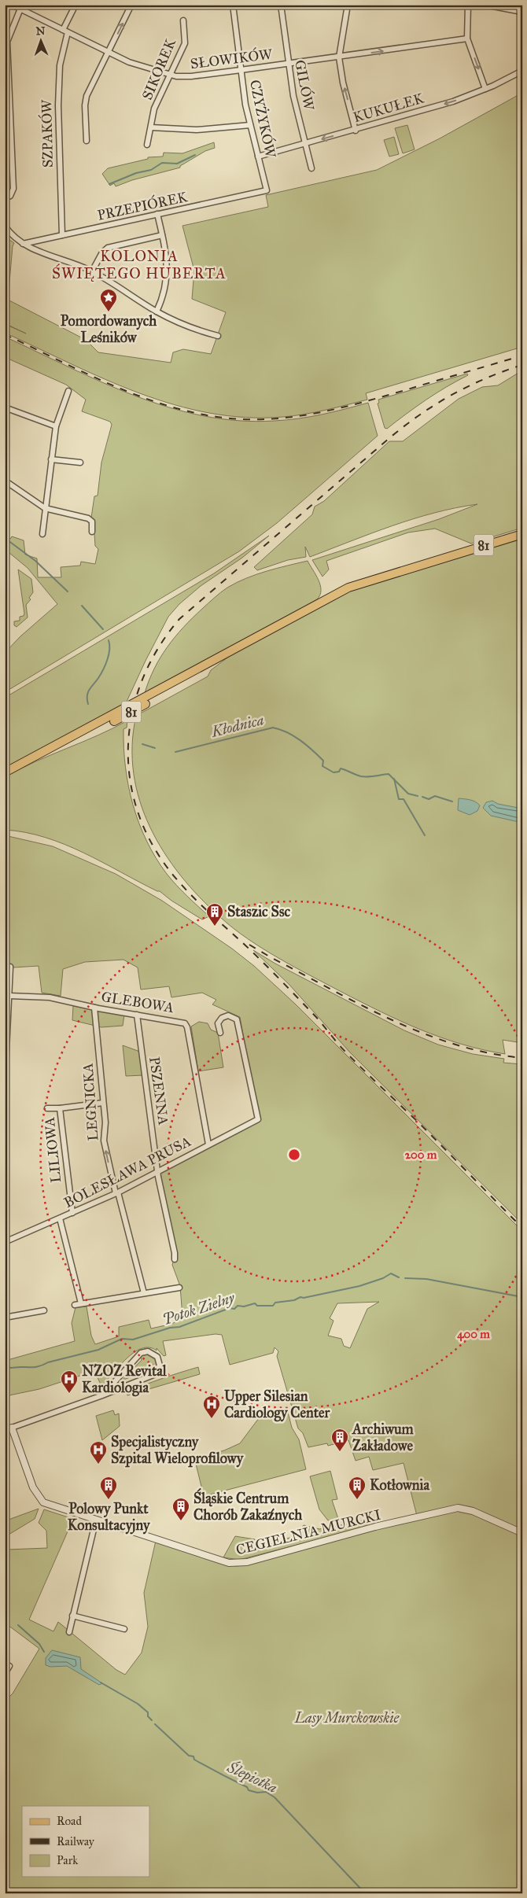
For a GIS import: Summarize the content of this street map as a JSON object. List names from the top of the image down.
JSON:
{
  "streets": {
    "main road": ["81"],
    "street": [
      "SŁOWIKÓW",
      "SIKOREK",
      "GILÓW",
      "KUKUŁEK",
      "CZYŻYKÓW",
      "SZPAKÓW",
      "PRZEPIÓREK",
      "GLEBOWA",
      "PSZENNA",
      "LEGNICKA",
      "LILIOWA",
      "BOLESŁAWA PRUSA",
      "CEGIELNIA MURCKI"
    ]
  },
  "crossings": [
    ["SŁOWIKÓW", "SIKOREK"],
    ["SŁOWIKÓW", "GILÓW"],
    ["SŁOWIKÓW", "CZYŻYKÓW"],
    ["SŁOWIKÓW", "SZPAKÓW"],
    ["GILÓW", "KUKUŁEK"],
    ["KUKUŁEK", "CZYŻYKÓW"],
    ["CZYŻYKÓW", "PRZEPIÓREK"],
    ["SZPAKÓW", "PRZEPIÓREK"],
    ["GLEBOWA", "PSZENNA"],
    ["GLEBOWA", "LEGNICKA"],
    ["GLEBOWA", "BOLESŁAWA PRUSA"],
    ["PSZENNA", "BOLESŁAWA PRUSA"],
    ["LEGNICKA", "LILIOWA"],
    ["LEGNICKA", "BOLESŁAWA PRUSA"],
    ["LILIOWA", "BOLESŁAWA PRUSA"]
  ],
  "one_way": ["KUKUŁEK"],
  "districts": ["KOLONIA ŚWIĘTEGO HUBERTA"],
  "water": ["Kłodnica", "Potok Zielny", "Ślepiotka"],
  "parks": ["Lasy Murckowskie"],
  "places": {
    "place": ["Pomordowanych Leśników"],
    "building": [
      "Staszic Ssc",
      "Archiwum Zakładowe",
      "Polowy Punkt Konsultacyjny",
      "Kotłownia",
      "Śląskie Centrum Chorób Zakaźnych"
    ],
    "hospital": ["NZOZ Revital Kardiologia", "Upper Silesian Cardiology Center", "Specjalistyczny Szpital Wieloprofilowy"]
  },
  "legend": ["Road", "Railway", "Park"],
  "north": "top",
  "rings": ["200 m", "400 m"]
}
